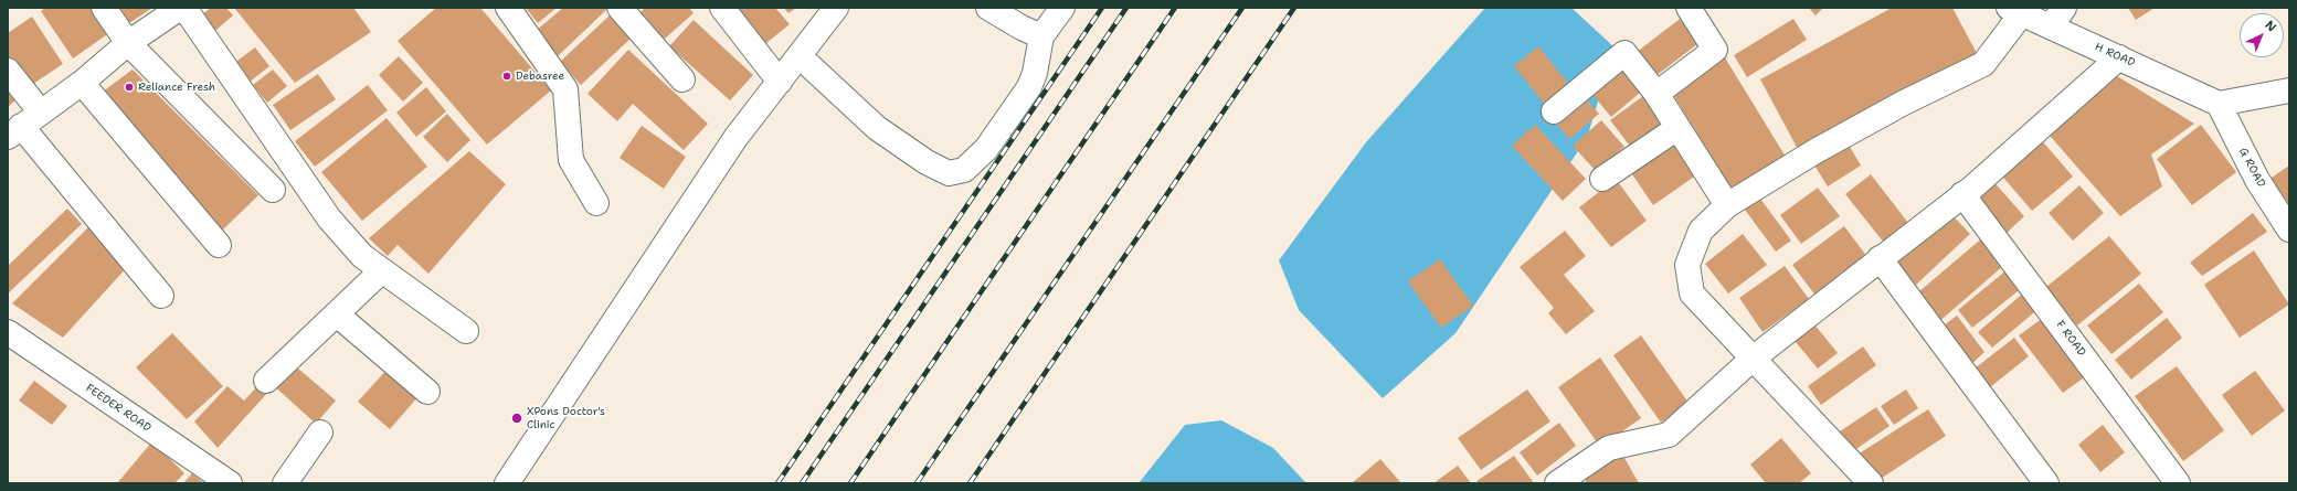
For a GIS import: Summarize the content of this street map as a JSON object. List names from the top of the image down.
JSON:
{
  "streets": {
    "street": [
      "H ROAD",
      "G ROAD",
      "F ROAD",
      "FEEDER ROAD"
    ]
  },
  "crossings": [
    ["H ROAD", "G ROAD"]
  ],
  "places": ["Debasree", "Reliance Fresh", "XPons Doctor's Clinic"],
  "north": "top right"
}
